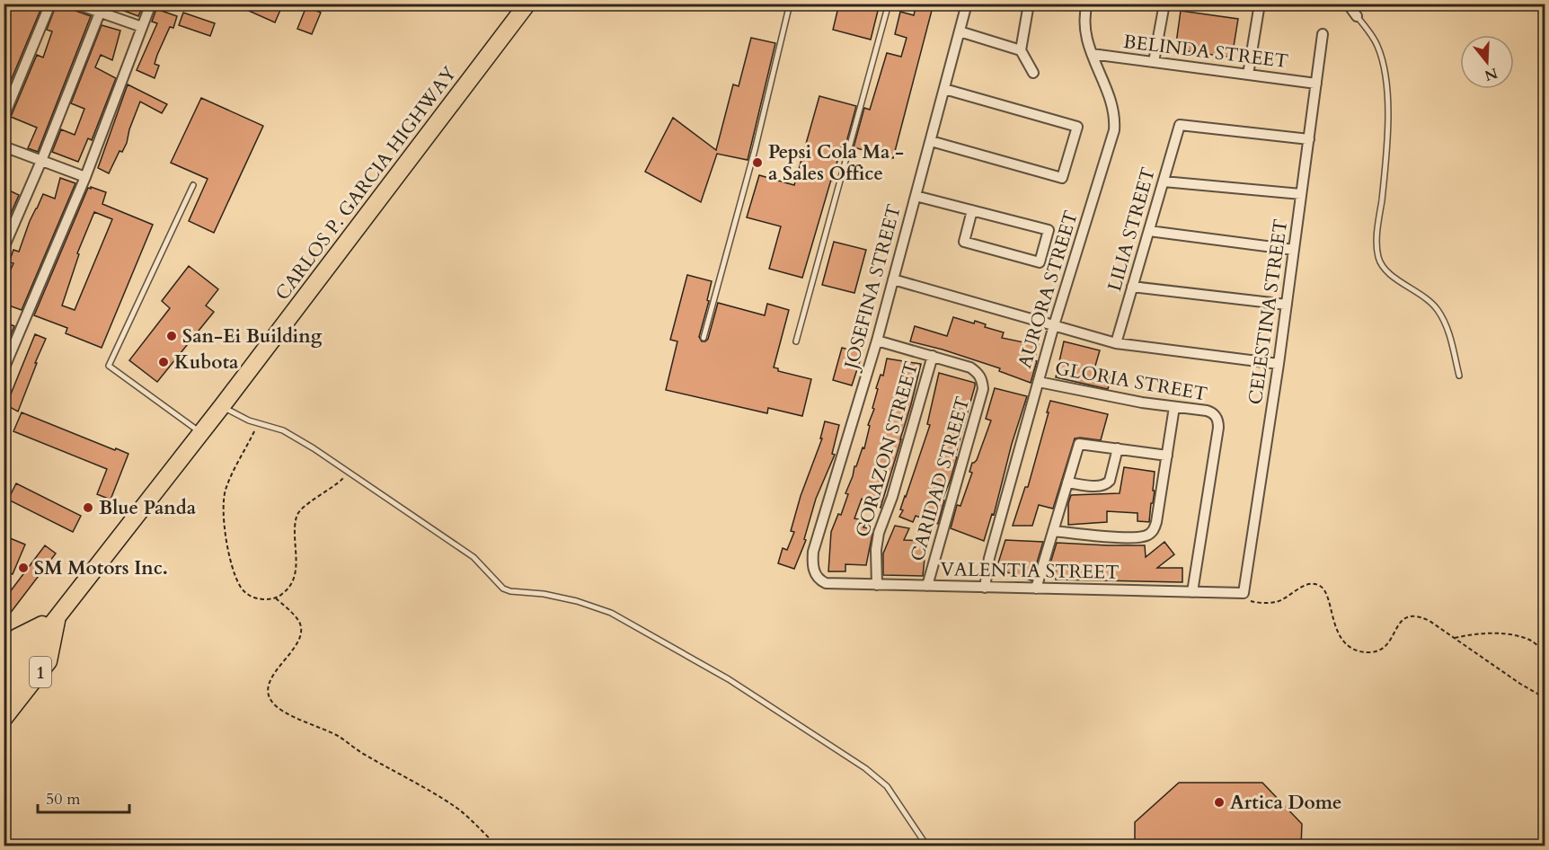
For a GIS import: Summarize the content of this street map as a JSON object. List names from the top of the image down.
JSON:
{
  "streets": {
    "highway": ["CARLOS P. GARCIA HIGHWAY", "1"],
    "street": [
      "BELINDA STREET",
      "LILIA STREET",
      "JOSEFINA STREET",
      "AURORA STREET",
      "CELESTINA STREET",
      "GLORIA STREET",
      "CORAZON STREET",
      "CARIDAD STREET",
      "VALENTIA STREET"
    ]
  },
  "crossings": [
    ["BELINDA STREET", "AURORA STREET"],
    ["BELINDA STREET", "CELESTINA STREET"],
    ["LILIA STREET", "CELESTINA STREET"],
    ["JOSEFINA STREET", "VALENTIA STREET"],
    ["AURORA STREET", "GLORIA STREET"],
    ["AURORA STREET", "VALENTIA STREET"],
    ["CELESTINA STREET", "VALENTIA STREET"],
    ["GLORIA STREET", "VALENTIA STREET"],
    ["CORAZON STREET", "CARIDAD STREET"],
    ["CORAZON STREET", "VALENTIA STREET"],
    ["CARIDAD STREET", "VALENTIA STREET"]
  ],
  "places": [
    "Pepsi Cola Ma - a Sales Office",
    "San-Ei Building",
    "Kubota",
    "Blue Panda",
    "SM Motors Inc.",
    "Artica Dome"
  ],
  "scale_bar": "50 m",
  "north": "bottom"
}
